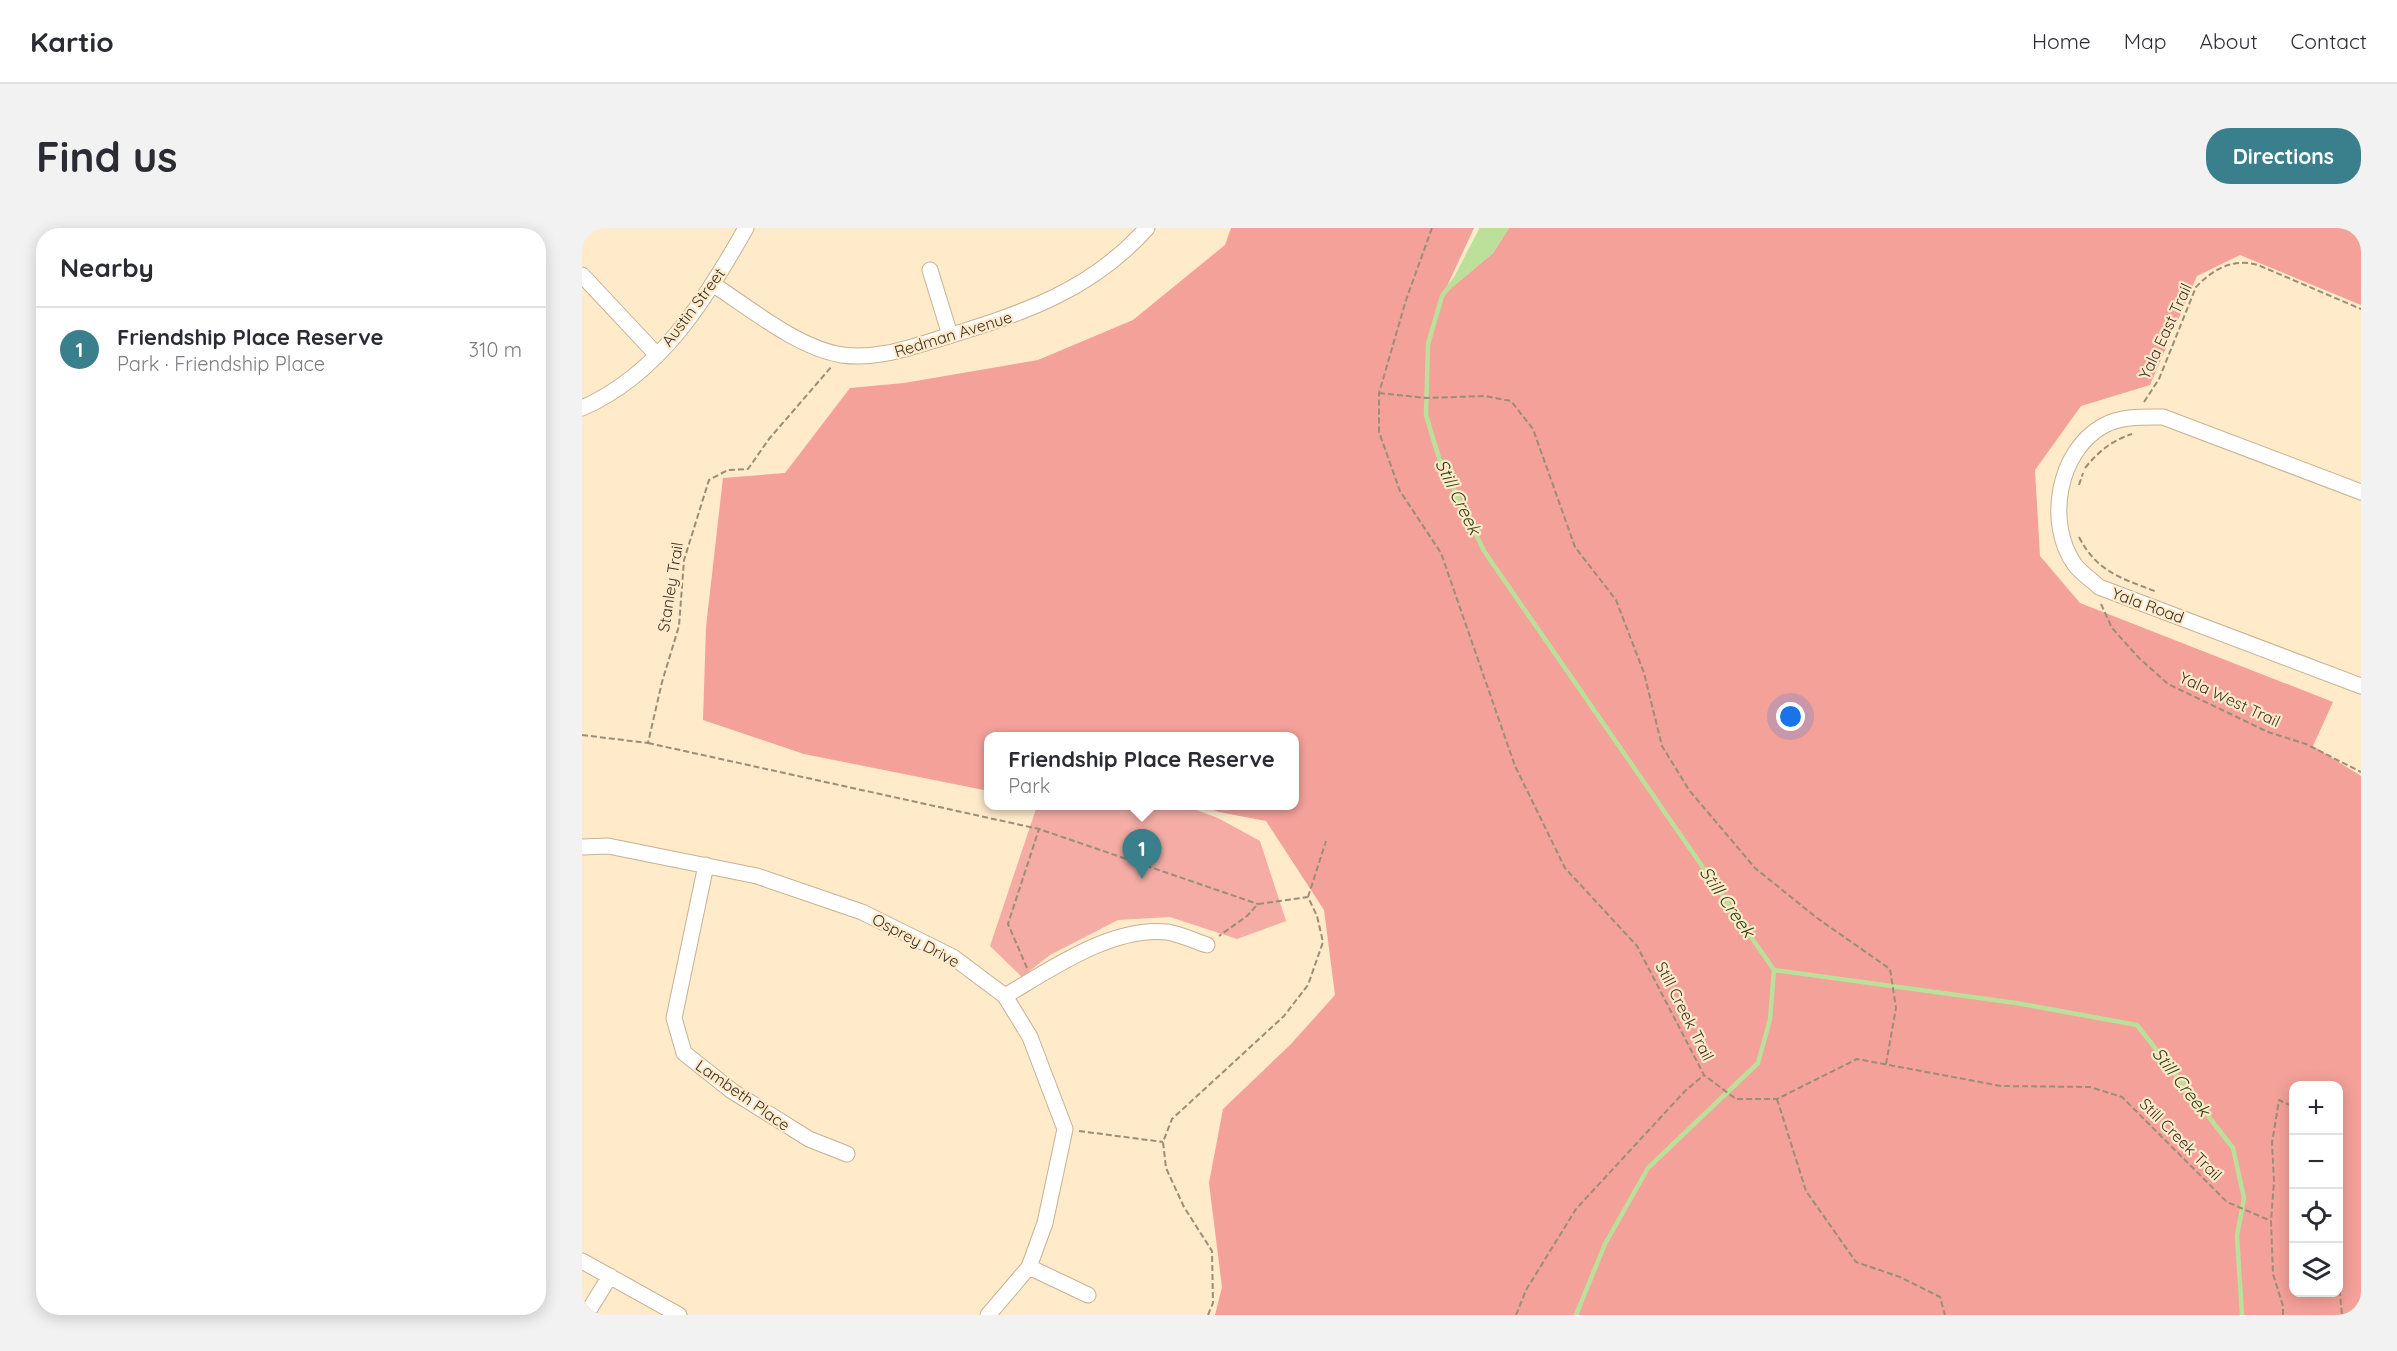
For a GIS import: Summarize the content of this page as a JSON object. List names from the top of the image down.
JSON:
{
  "streets": {
    "street": [
      "Austin Street",
      "Redman Avenue",
      "Yala Road",
      "Osprey Drive",
      "Lambeth Place"
    ],
    "path": [
      "Yala East Trail",
      "Stanley Trail",
      "Yala West Trail",
      "Still Creek Trail"
    ]
  },
  "crossings": [
    ["Austin Street", "Redman Avenue"],
    ["Yala East Trail", "Yala Road"],
    ["Redman Avenue", "Stanley Trail"],
    ["Yala Road", "Yala West Trail"],
    ["Osprey Drive", "Lambeth Place"]
  ],
  "water": ["Still Creek"],
  "page": {
    "header": "Kartio",
    "nav": [
      "Home",
      "Map",
      "About",
      "Contact"
    ],
    "buttons": "Directions",
    "title": "Find us",
    "heading": "Nearby",
    "list": [
      {
        "mark": "1",
        "name": "Friendship Place Reserve",
        "note": "Park · Friendship Place",
        "value": "310 m"
      }
    ],
    "popup": ["Friendship Place Reserve", "Park"],
    "pins": "1",
    "map_buttons": ["+", "−"]
  }
}
